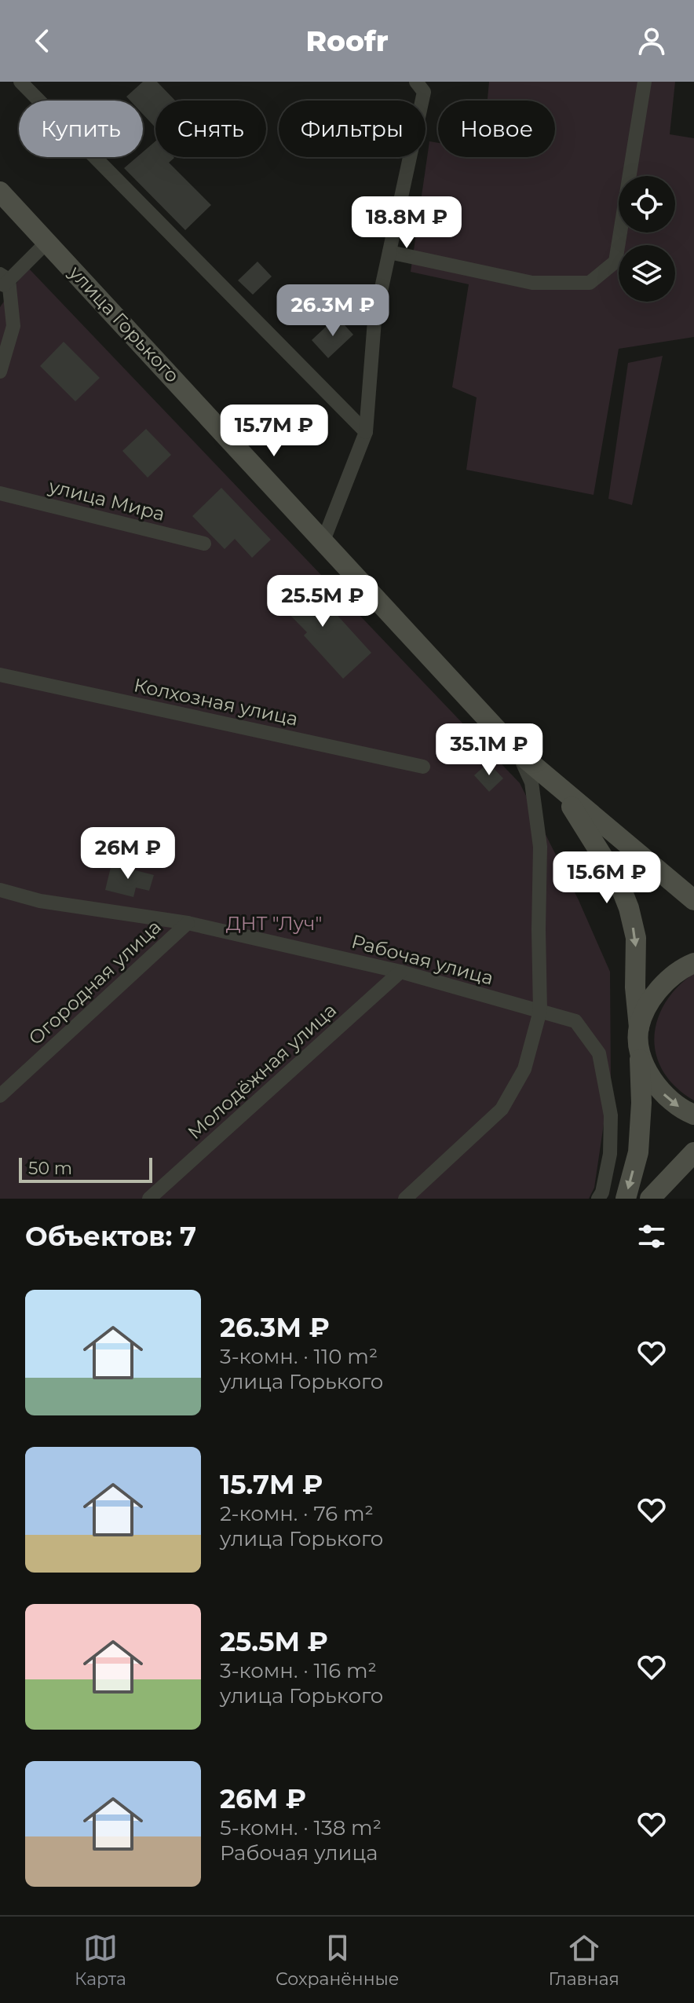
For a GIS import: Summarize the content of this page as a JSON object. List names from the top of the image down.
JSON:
{
  "streets": {
    "main road": ["улица Горького"],
    "street": [
      "улица Мира",
      "Колхозная улица",
      "Рабочая улица",
      "Огородная улица",
      "Молодёжная улица"
    ]
  },
  "crossings": [
    ["Рабочая улица", "Огородная улица"],
    ["Рабочая улица", "Молодёжная улица"]
  ],
  "parks": ["ДНТ \"Луч\""],
  "scale_bar": "50 m",
  "page": {
    "header": "Roofr",
    "chip": [
      "Купить",
      "Снять",
      "Фильтры",
      "Новое"
    ],
    "price": [
      "18.8M ₽",
      "26.3M ₽",
      "15.7M ₽",
      "25.5M ₽",
      "35.1M ₽",
      "26M ₽",
      "15.6M ₽"
    ],
    "scale": "50 m",
    "heading": "Объектов: 7",
    "list": [
      {
        "name": "26.3M ₽",
        "note": "3-комн. · 110 m² · улица Горького"
      },
      {
        "name": "15.7M ₽",
        "note": "2-комн. · 76 m² · улица Горького"
      },
      {
        "name": "25.5M ₽",
        "note": "3-комн. · 116 m² · улица Горького"
      },
      {
        "name": "26M ₽",
        "note": "5-комн. · 138 m² · Рабочая улица"
      }
    ],
    "tabs": ["Карта", "Сохранённые", "Главная"]
  }
}
